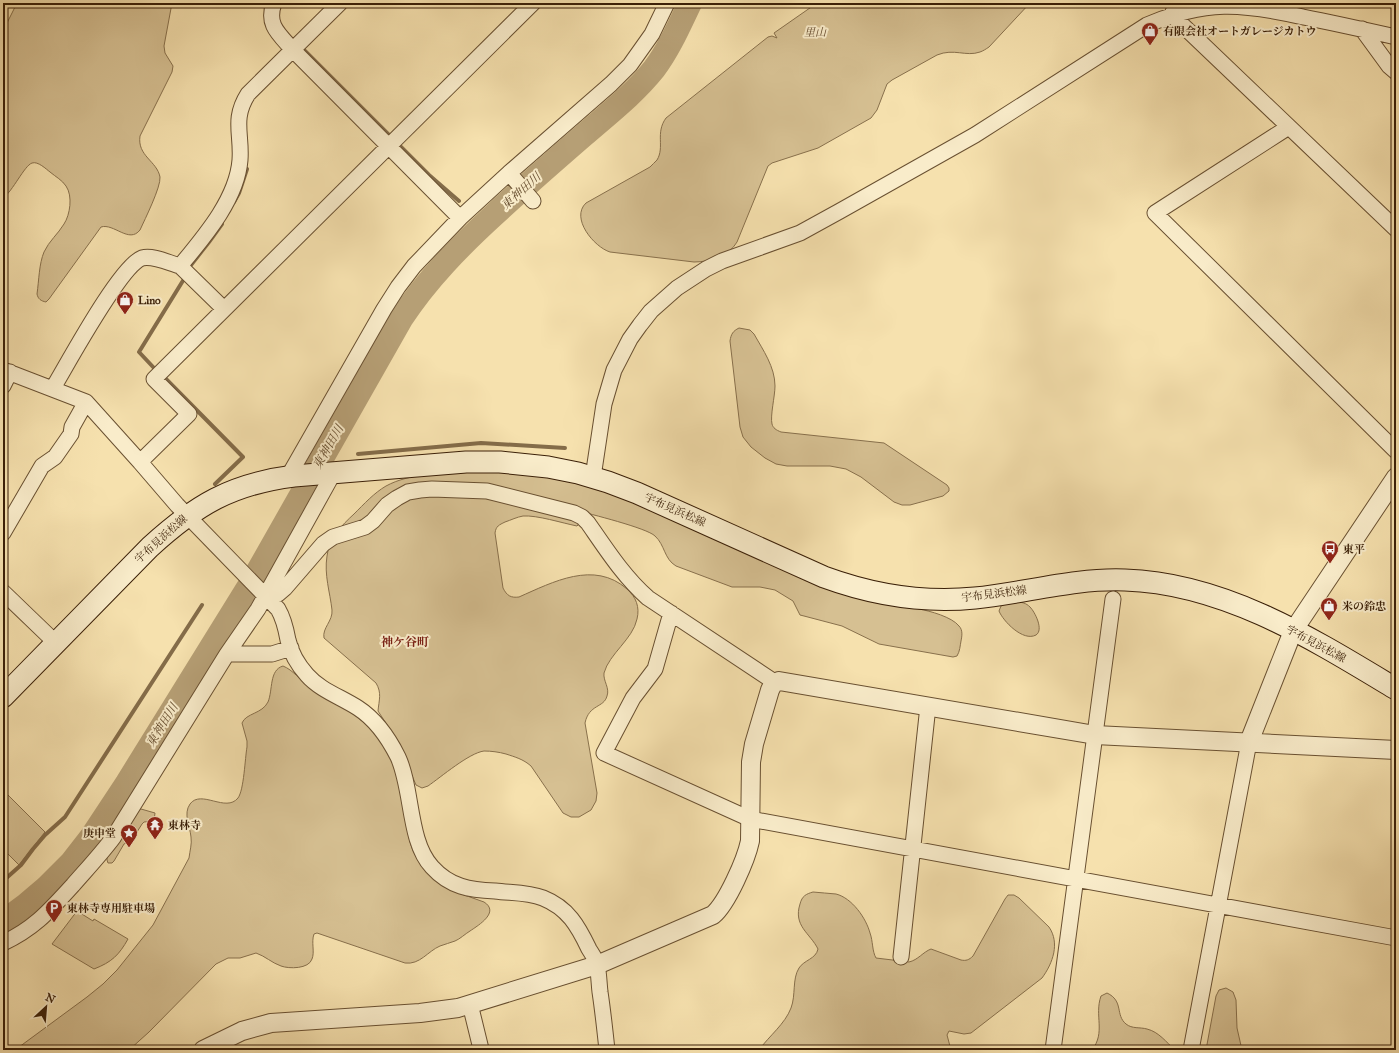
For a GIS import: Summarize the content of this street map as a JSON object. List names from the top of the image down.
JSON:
{
  "streets": {
    "main road": ["宇布見浜松線"]
  },
  "districts": ["神ケ谷町"],
  "water": ["東神田川"],
  "parks": ["里山"],
  "places": {
    "shop": ["有限会社オートガレージカトウ", "Lino", "米の鈴忠"],
    "bus stop": ["東平"],
    "temple": ["東林寺"],
    "place": ["庚申堂"],
    "parking": ["東林寺専用駐車場"]
  },
  "north": "top right"
}
